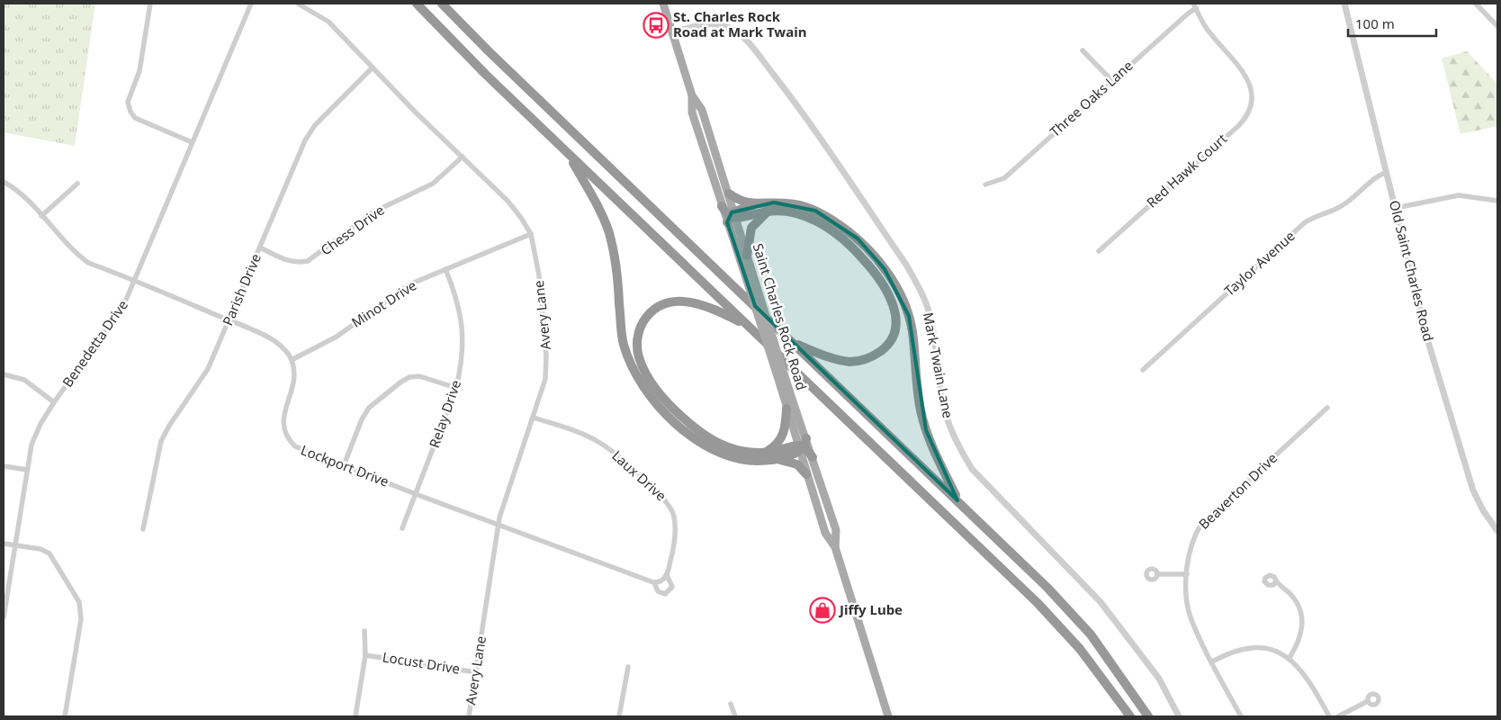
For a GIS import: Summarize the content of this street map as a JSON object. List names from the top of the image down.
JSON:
{
  "streets": {
    "main road": ["Saint Charles Rock Road"],
    "street": [
      "Three Oaks Lane",
      "Red Hawk Court",
      "Chess Drive",
      "Taylor Avenue",
      "Old Saint Charles Road",
      "Parish Drive",
      "Minot Drive",
      "Avery Lane",
      "Benedetta Drive",
      "Mark Twain Lane",
      "Relay Drive",
      "Lockport Drive",
      "Laux Drive",
      "Beaverton Drive",
      "Locust Drive"
    ]
  },
  "crossings": [
    ["Three Oaks Lane", "Red Hawk Court"],
    ["Chess Drive", "Parish Drive"],
    ["Chess Drive", "Avery Lane"],
    ["Taylor Avenue", "Old Saint Charles Road"],
    ["Parish Drive", "Avery Lane"],
    ["Minot Drive", "Avery Lane"],
    ["Minot Drive", "Relay Drive"],
    ["Minot Drive", "Lockport Drive"],
    ["Avery Lane", "Lockport Drive"],
    ["Avery Lane", "Laux Drive"],
    ["Avery Lane", "Locust Drive"],
    ["Saint Charles Rock Road", "Mark Twain Lane"],
    ["Relay Drive", "Lockport Drive"],
    ["Lockport Drive", "Laux Drive"]
  ],
  "places": {
    "bus stop": ["St. Charles Rock Road at Mark Twain"],
    "shop": ["Jiffy Lube"]
  },
  "scale_bar": "100 m"
}
